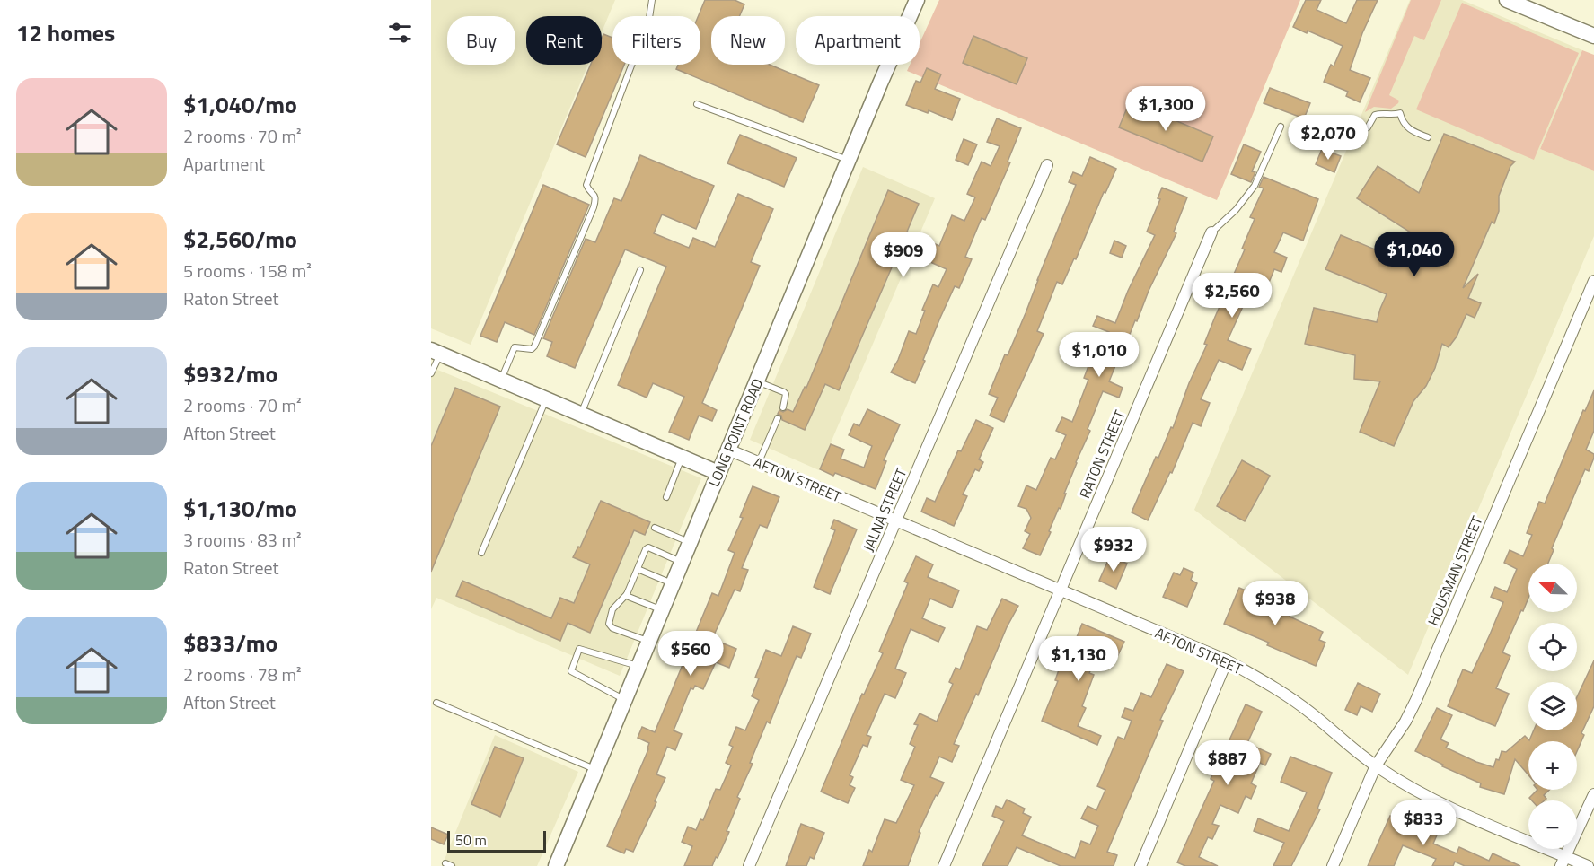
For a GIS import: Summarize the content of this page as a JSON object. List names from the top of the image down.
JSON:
{
  "streets": {
    "main road": ["LONG POINT ROAD"],
    "street": [
      "RATON STREET",
      "AFTON STREET",
      "JALNA STREET",
      "HOUSMAN STREET"
    ]
  },
  "crossings": [
    ["LONG POINT ROAD", "AFTON STREET"],
    ["RATON STREET", "AFTON STREET"],
    ["AFTON STREET", "JALNA STREET"],
    ["AFTON STREET", "HOUSMAN STREET"]
  ],
  "scale_bar": "50 m",
  "north": "top left",
  "page": {
    "heading": "12 homes",
    "chip": [
      "Buy",
      "Rent",
      "Filters",
      "New",
      "Apartment"
    ],
    "list": [
      {
        "name": "$1,040/mo",
        "note": "2 rooms · 70 m² · Apartment"
      },
      {
        "name": "$2,560/mo",
        "note": "5 rooms · 158 m² · Raton Street"
      },
      {
        "name": "$932/mo",
        "note": "2 rooms · 70 m² · Afton Street"
      },
      {
        "name": "$1,130/mo",
        "note": "3 rooms · 83 m² · Raton Street"
      },
      {
        "name": "$833/mo",
        "note": "2 rooms · 78 m² · Afton Street"
      }
    ],
    "price": [
      "$1,300",
      "$2,070",
      "$1,040",
      "$909",
      "$2,560",
      "$1,010",
      "$932",
      "$938",
      "$560",
      "$1,130",
      "$887",
      "$833"
    ],
    "map_buttons": ["+", "−"],
    "scale": "50 m"
  }
}
